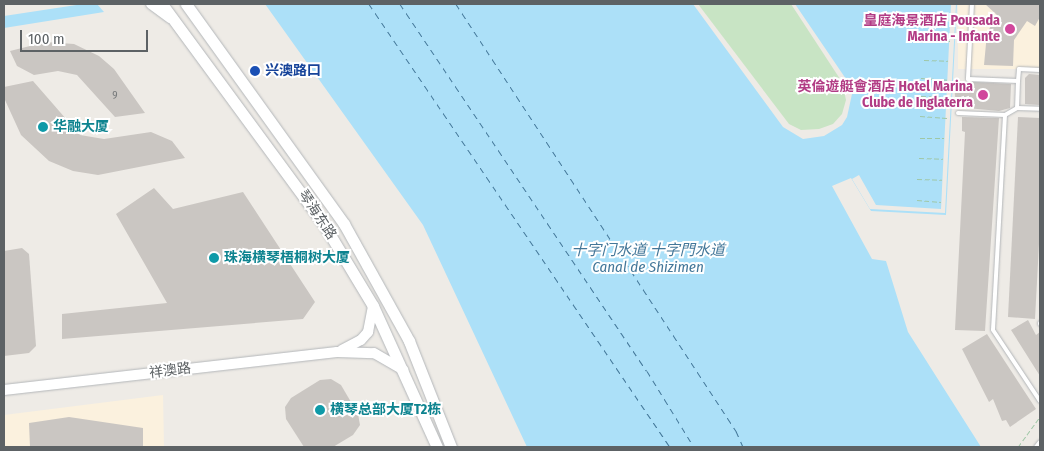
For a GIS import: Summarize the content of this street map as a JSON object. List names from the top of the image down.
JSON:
{
  "streets": {
    "main road": ["琴海东路"],
    "street": ["祥澳路"]
  },
  "crossings": [
    ["琴海东路", "祥澳路"]
  ],
  "water": ["十字门水道 十字門水道 Canal de Shizimen"],
  "places": [
    "皇庭海景酒店 Pousada Marina - Infante",
    "兴澳路口",
    "英倫遊艇會酒店 Hotel Marina Clube de Inglaterra",
    "华融大厦",
    "珠海横琴梧桐树大厦",
    "横琴总部大厦T2栋"
  ],
  "house_numbers": ["9"],
  "scale_bar": "100 m"
}
